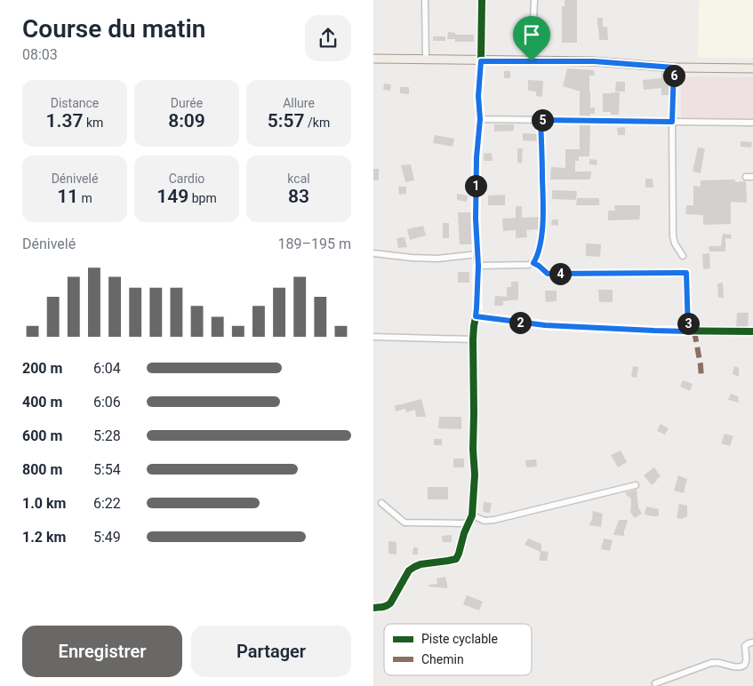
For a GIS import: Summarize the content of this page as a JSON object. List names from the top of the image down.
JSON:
{
  "legend": ["Piste cyclable", "Chemin"],
  "page": {
    "heading": ["Course du matin", "08:03"],
    "pins": [
      "6",
      "5",
      "1",
      "4",
      "2",
      "3"
    ],
    "stats": [
      ["Distance", "1.37 km"],
      ["Durée", "8:09"],
      ["Allure", "5:57 /km"],
      ["Dénivelé", "11 m"],
      ["Cardio", "149 bpm"],
      ["kcal", "83"]
    ],
    "chart": ["Dénivelé", "189–195 m"],
    "list": [
      {
        "name": "200 m",
        "note": "6:04"
      },
      {
        "name": "400 m",
        "note": "6:06"
      },
      {
        "name": "600 m",
        "note": "5:28"
      },
      {
        "name": "800 m",
        "note": "5:54"
      },
      {
        "name": "1.0 km",
        "note": "6:22"
      },
      {
        "name": "1.2 km",
        "note": "5:49"
      }
    ],
    "buttons": ["Enregistrer", "Partager"]
  }
}
